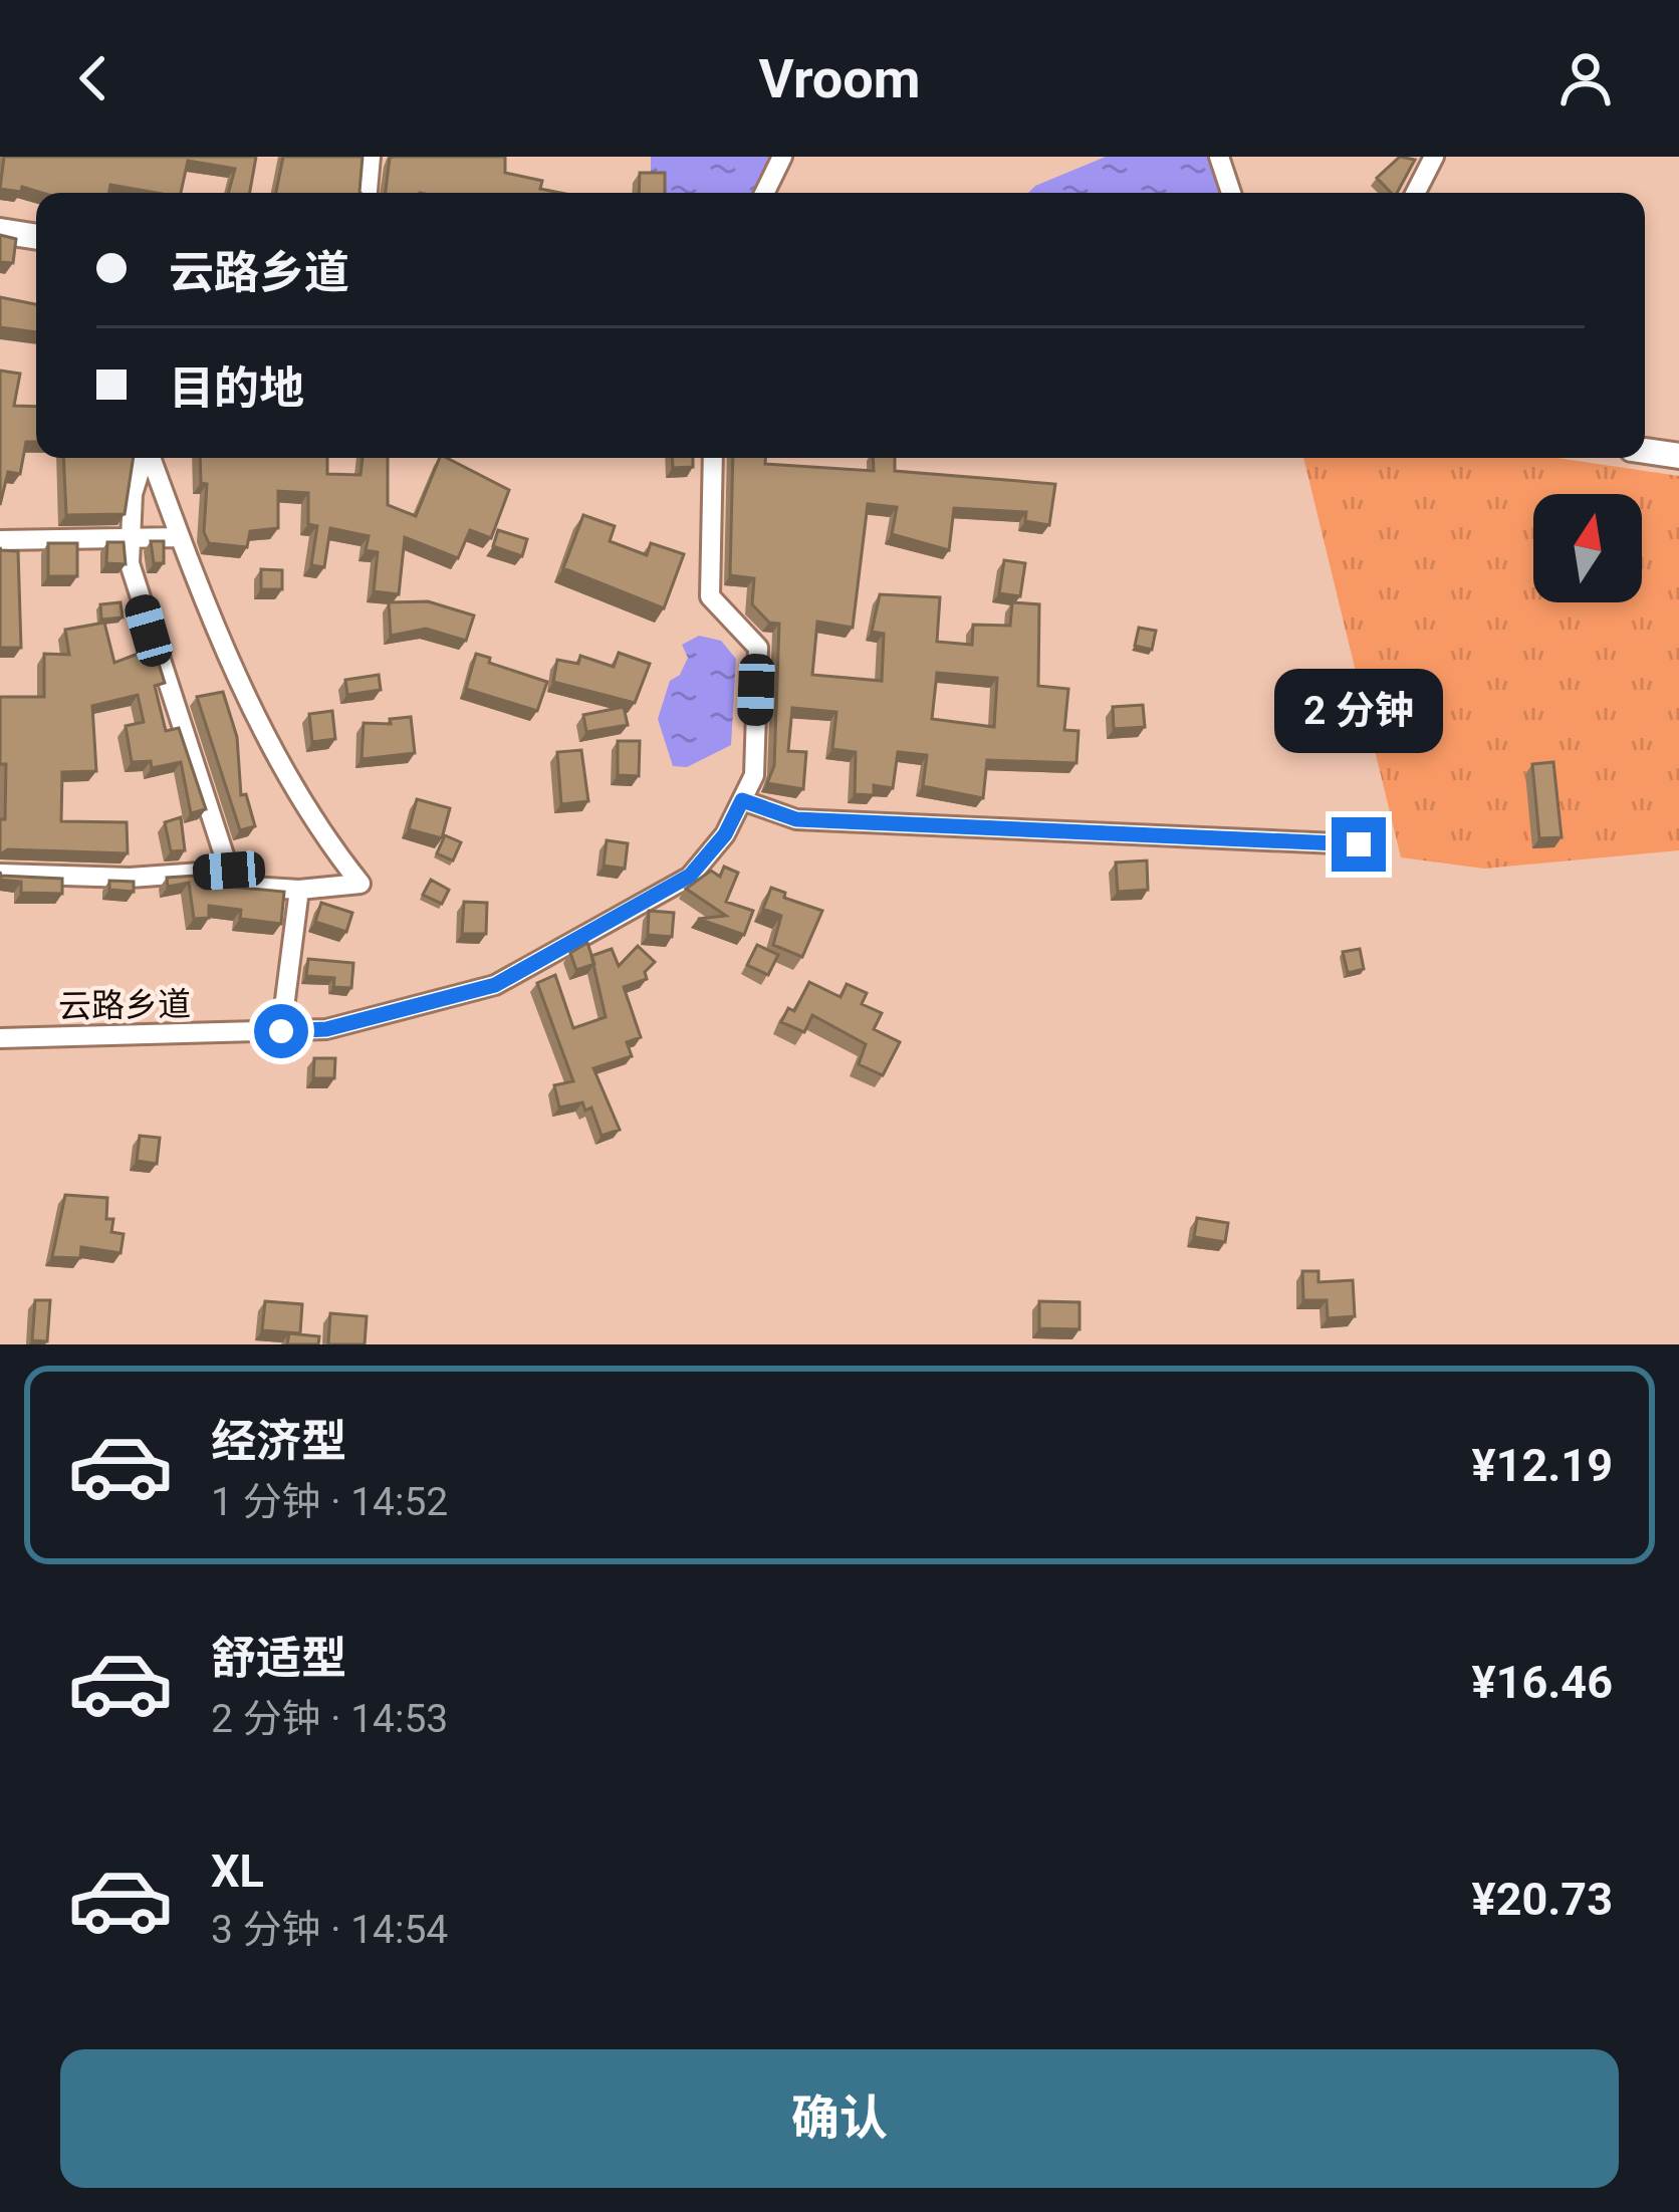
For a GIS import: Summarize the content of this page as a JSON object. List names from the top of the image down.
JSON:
{
  "streets": {
    "street": ["云路乡道"]
  },
  "north": "top",
  "page": {
    "header": "Vroom",
    "banner": ["云路乡道", "目的地"],
    "bubble": "2 分钟",
    "list": [
      {
        "name": "经济型",
        "note": "1 分钟 · 14:52",
        "value": "¥12.19"
      },
      {
        "name": "舒适型",
        "note": "2 分钟 · 14:53",
        "value": "¥16.46"
      },
      {
        "name": "XL",
        "note": "3 分钟 · 14:54",
        "value": "¥20.73"
      }
    ],
    "buttons": "确认"
  }
}
